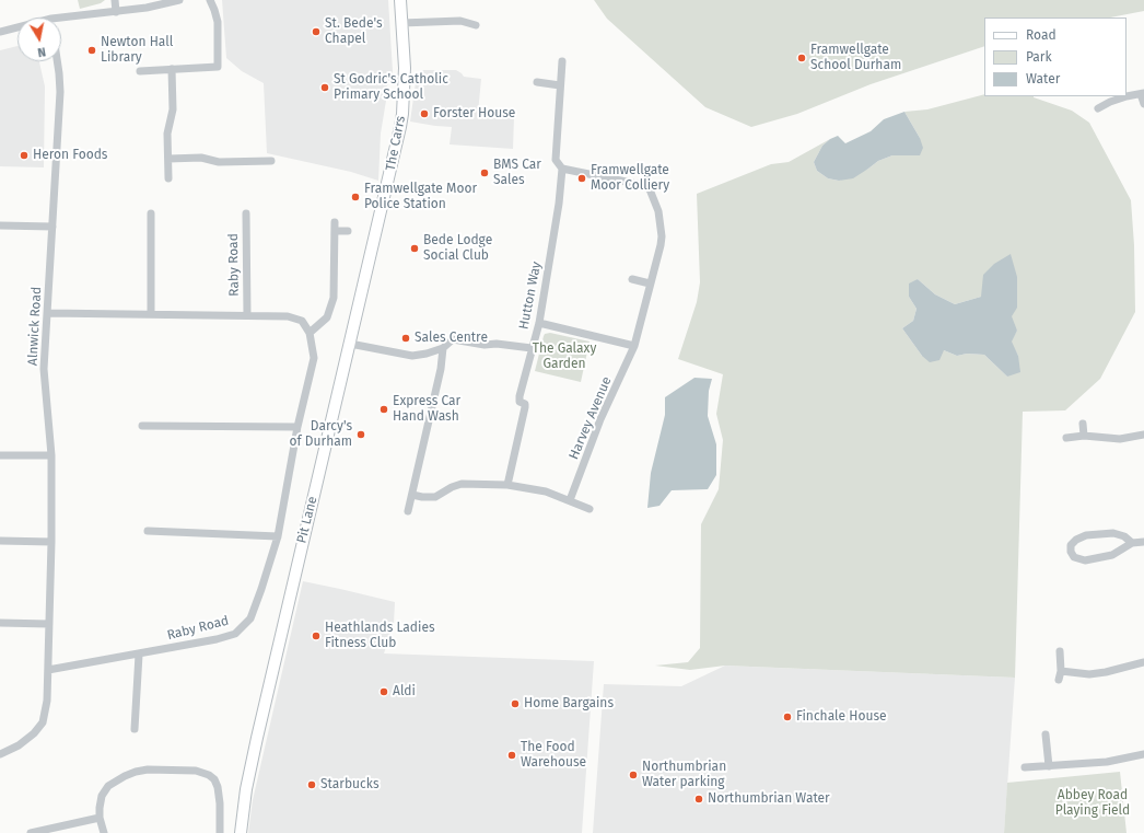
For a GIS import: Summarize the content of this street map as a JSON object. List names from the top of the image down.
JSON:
{
  "streets": {
    "street": [
      "The Carrs",
      "Raby Road",
      "Hutton Way",
      "Alnwick Road",
      "Harvey Avenue",
      "Pit Lane"
    ]
  },
  "crossings": [
    ["The Carrs", "Pit Lane"],
    ["Raby Road", "Alnwick Road"],
    ["Hutton Way", "Harvey Avenue"],
    ["Hutton Way", "Pit Lane"]
  ],
  "parks": ["The Galaxy Garden", "Abbey Road Playing Field"],
  "places": [
    "St. Bede's Chapel",
    "Newton Hall Library",
    "Framwellgate School Durham",
    "St Godric's Catholic Primary School",
    "Forster House",
    "Heron Foods",
    "BMS Car Sales",
    "Framwellgate Moor Colliery",
    "Framwellgate Moor Police Station",
    "Bede Lodge Social Club",
    "Sales Centre",
    "Express Car Hand Wash",
    "Darcy's of Durham",
    "Heathlands Ladies Fitness Club",
    "Aldi",
    "Home Bargains",
    "Finchale House",
    "The Food Warehouse",
    "Northumbrian Water parking",
    "Starbucks",
    "Northumbrian Water"
  ],
  "legend": ["Road", "Park", "Water"],
  "north": "bottom"
}
